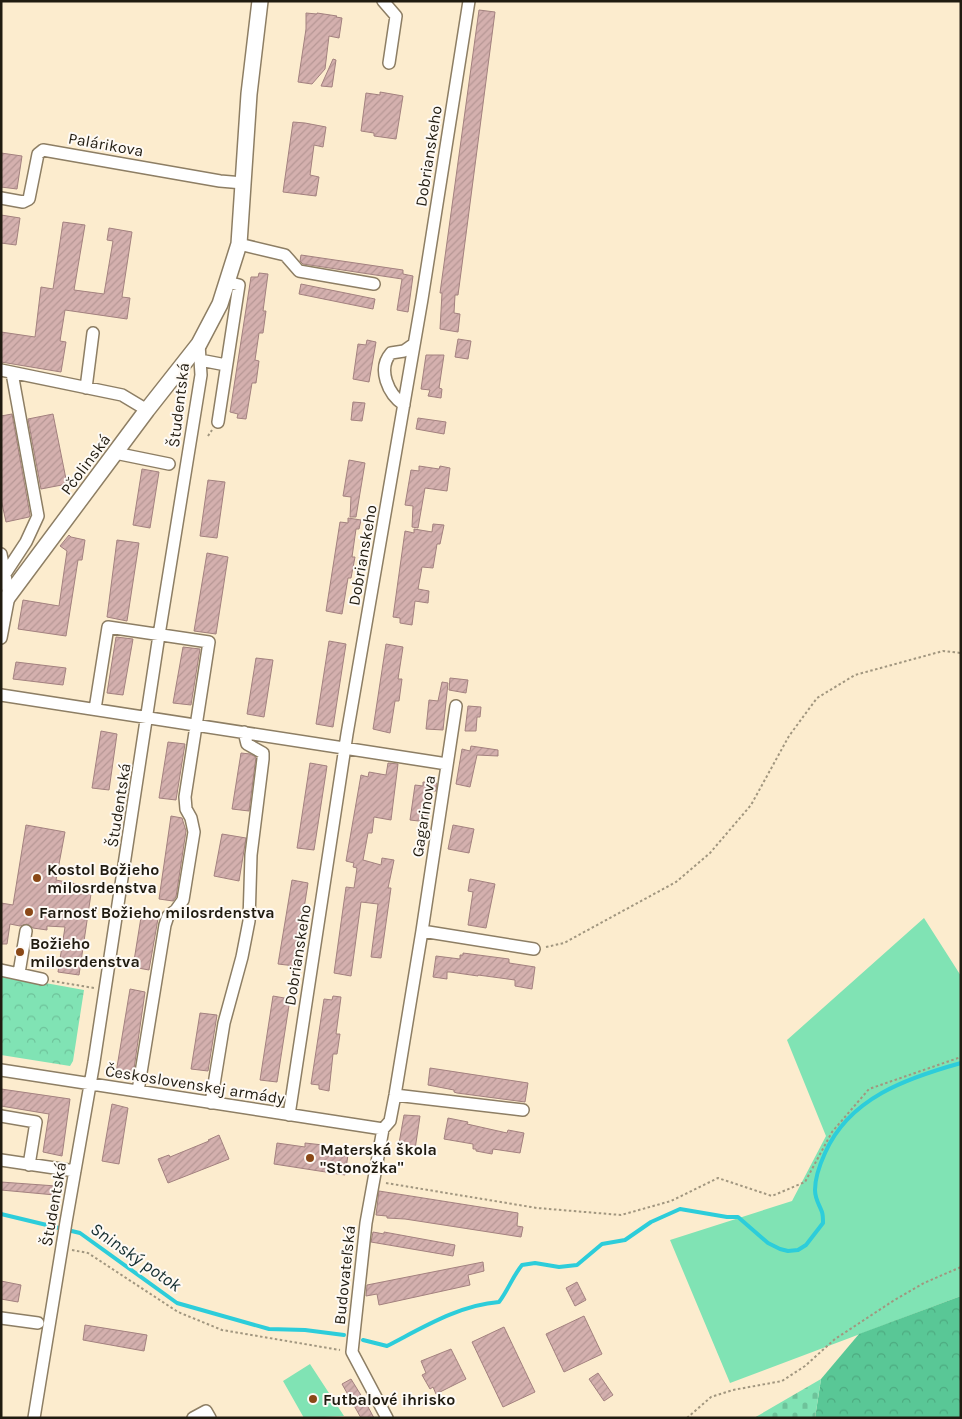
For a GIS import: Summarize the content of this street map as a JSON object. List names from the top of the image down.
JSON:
{
  "streets": {
    "main road": ["Pčolinská"],
    "street": [
      "Palárikova",
      "Dobrianskeho",
      "Študentská",
      "Gagarinova",
      "Československej armády",
      "Budovateľská"
    ]
  },
  "crossings": [
    ["Palárikova", "Pčolinská"],
    ["Dobrianskeho", "Československej armády"],
    ["Študentská", "Pčolinská"],
    ["Študentská", "Československej armády"],
    ["Gagarinova", "Československej armády"],
    ["Gagarinova", "Budovateľská"],
    ["Československej armády", "Budovateľská"]
  ],
  "water": ["Sninský potok"],
  "places": [
    "Kostol Božieho milosrdenstva",
    "Farnosť Božieho milosrdenstva",
    "Božieho milosrdenstva",
    "Materská škola \"Stonožka\"",
    "Futbalové ihrisko"
  ]
}
